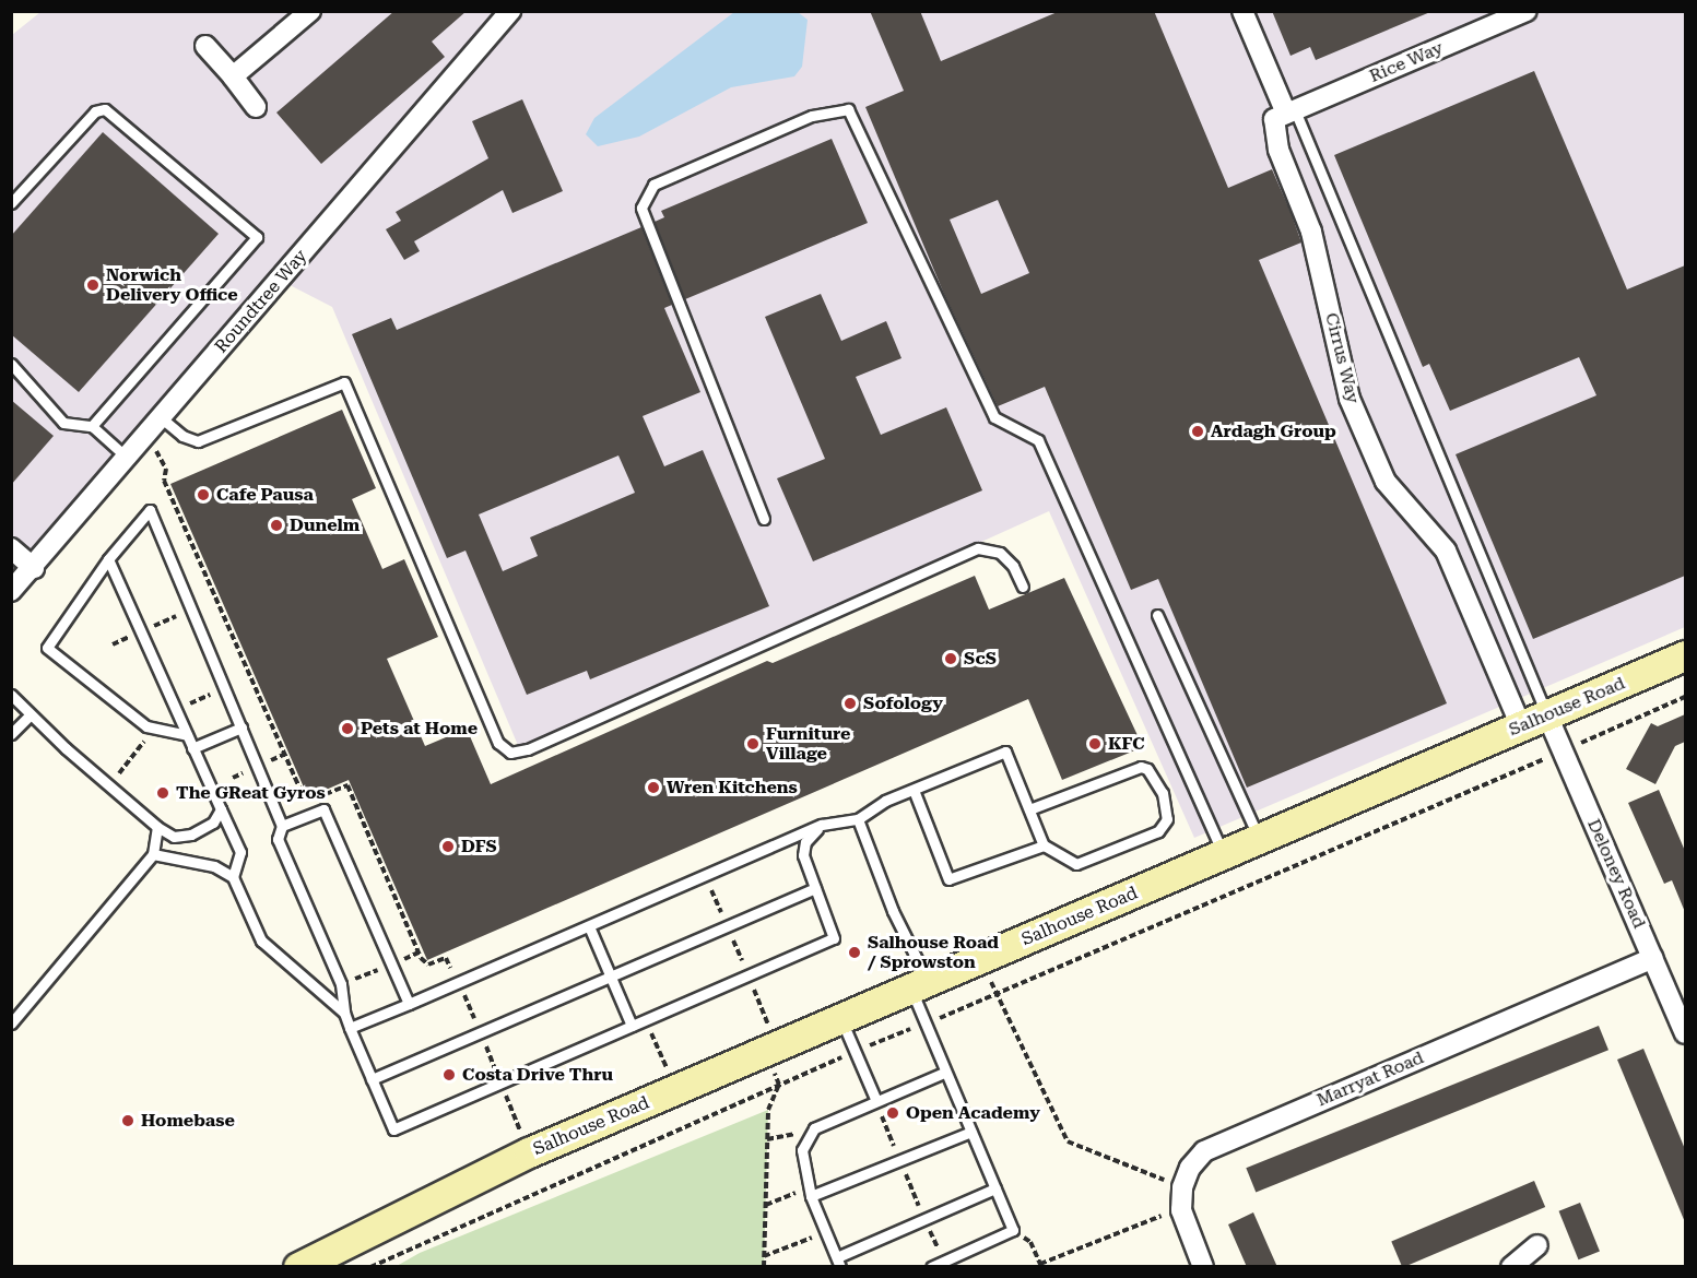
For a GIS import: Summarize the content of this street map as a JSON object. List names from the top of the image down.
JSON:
{
  "streets": {
    "street": [
      "Rice Way",
      "Roundtree Way",
      "Cirrus Way",
      "Salhouse Road",
      "Deloney Road",
      "Marryat Road"
    ]
  },
  "crossings": [
    ["Rice Way", "Cirrus Way"],
    ["Cirrus Way", "Salhouse Road"],
    ["Cirrus Way", "Deloney Road"],
    ["Salhouse Road", "Deloney Road"],
    ["Deloney Road", "Marryat Road"]
  ],
  "places": [
    "Norwich Delivery Office",
    "Ardagh Group",
    "Cafe Pausa",
    "Dunelm",
    "ScS",
    "Sofology",
    "Pets at Home",
    "Furniture Village",
    "KFC",
    "Wren Kitchens",
    "The GReat Gyros",
    "DFS",
    "Salhouse Road / Sprowston",
    "Costa Drive Thru",
    "Open Academy",
    "Homebase"
  ]
}
